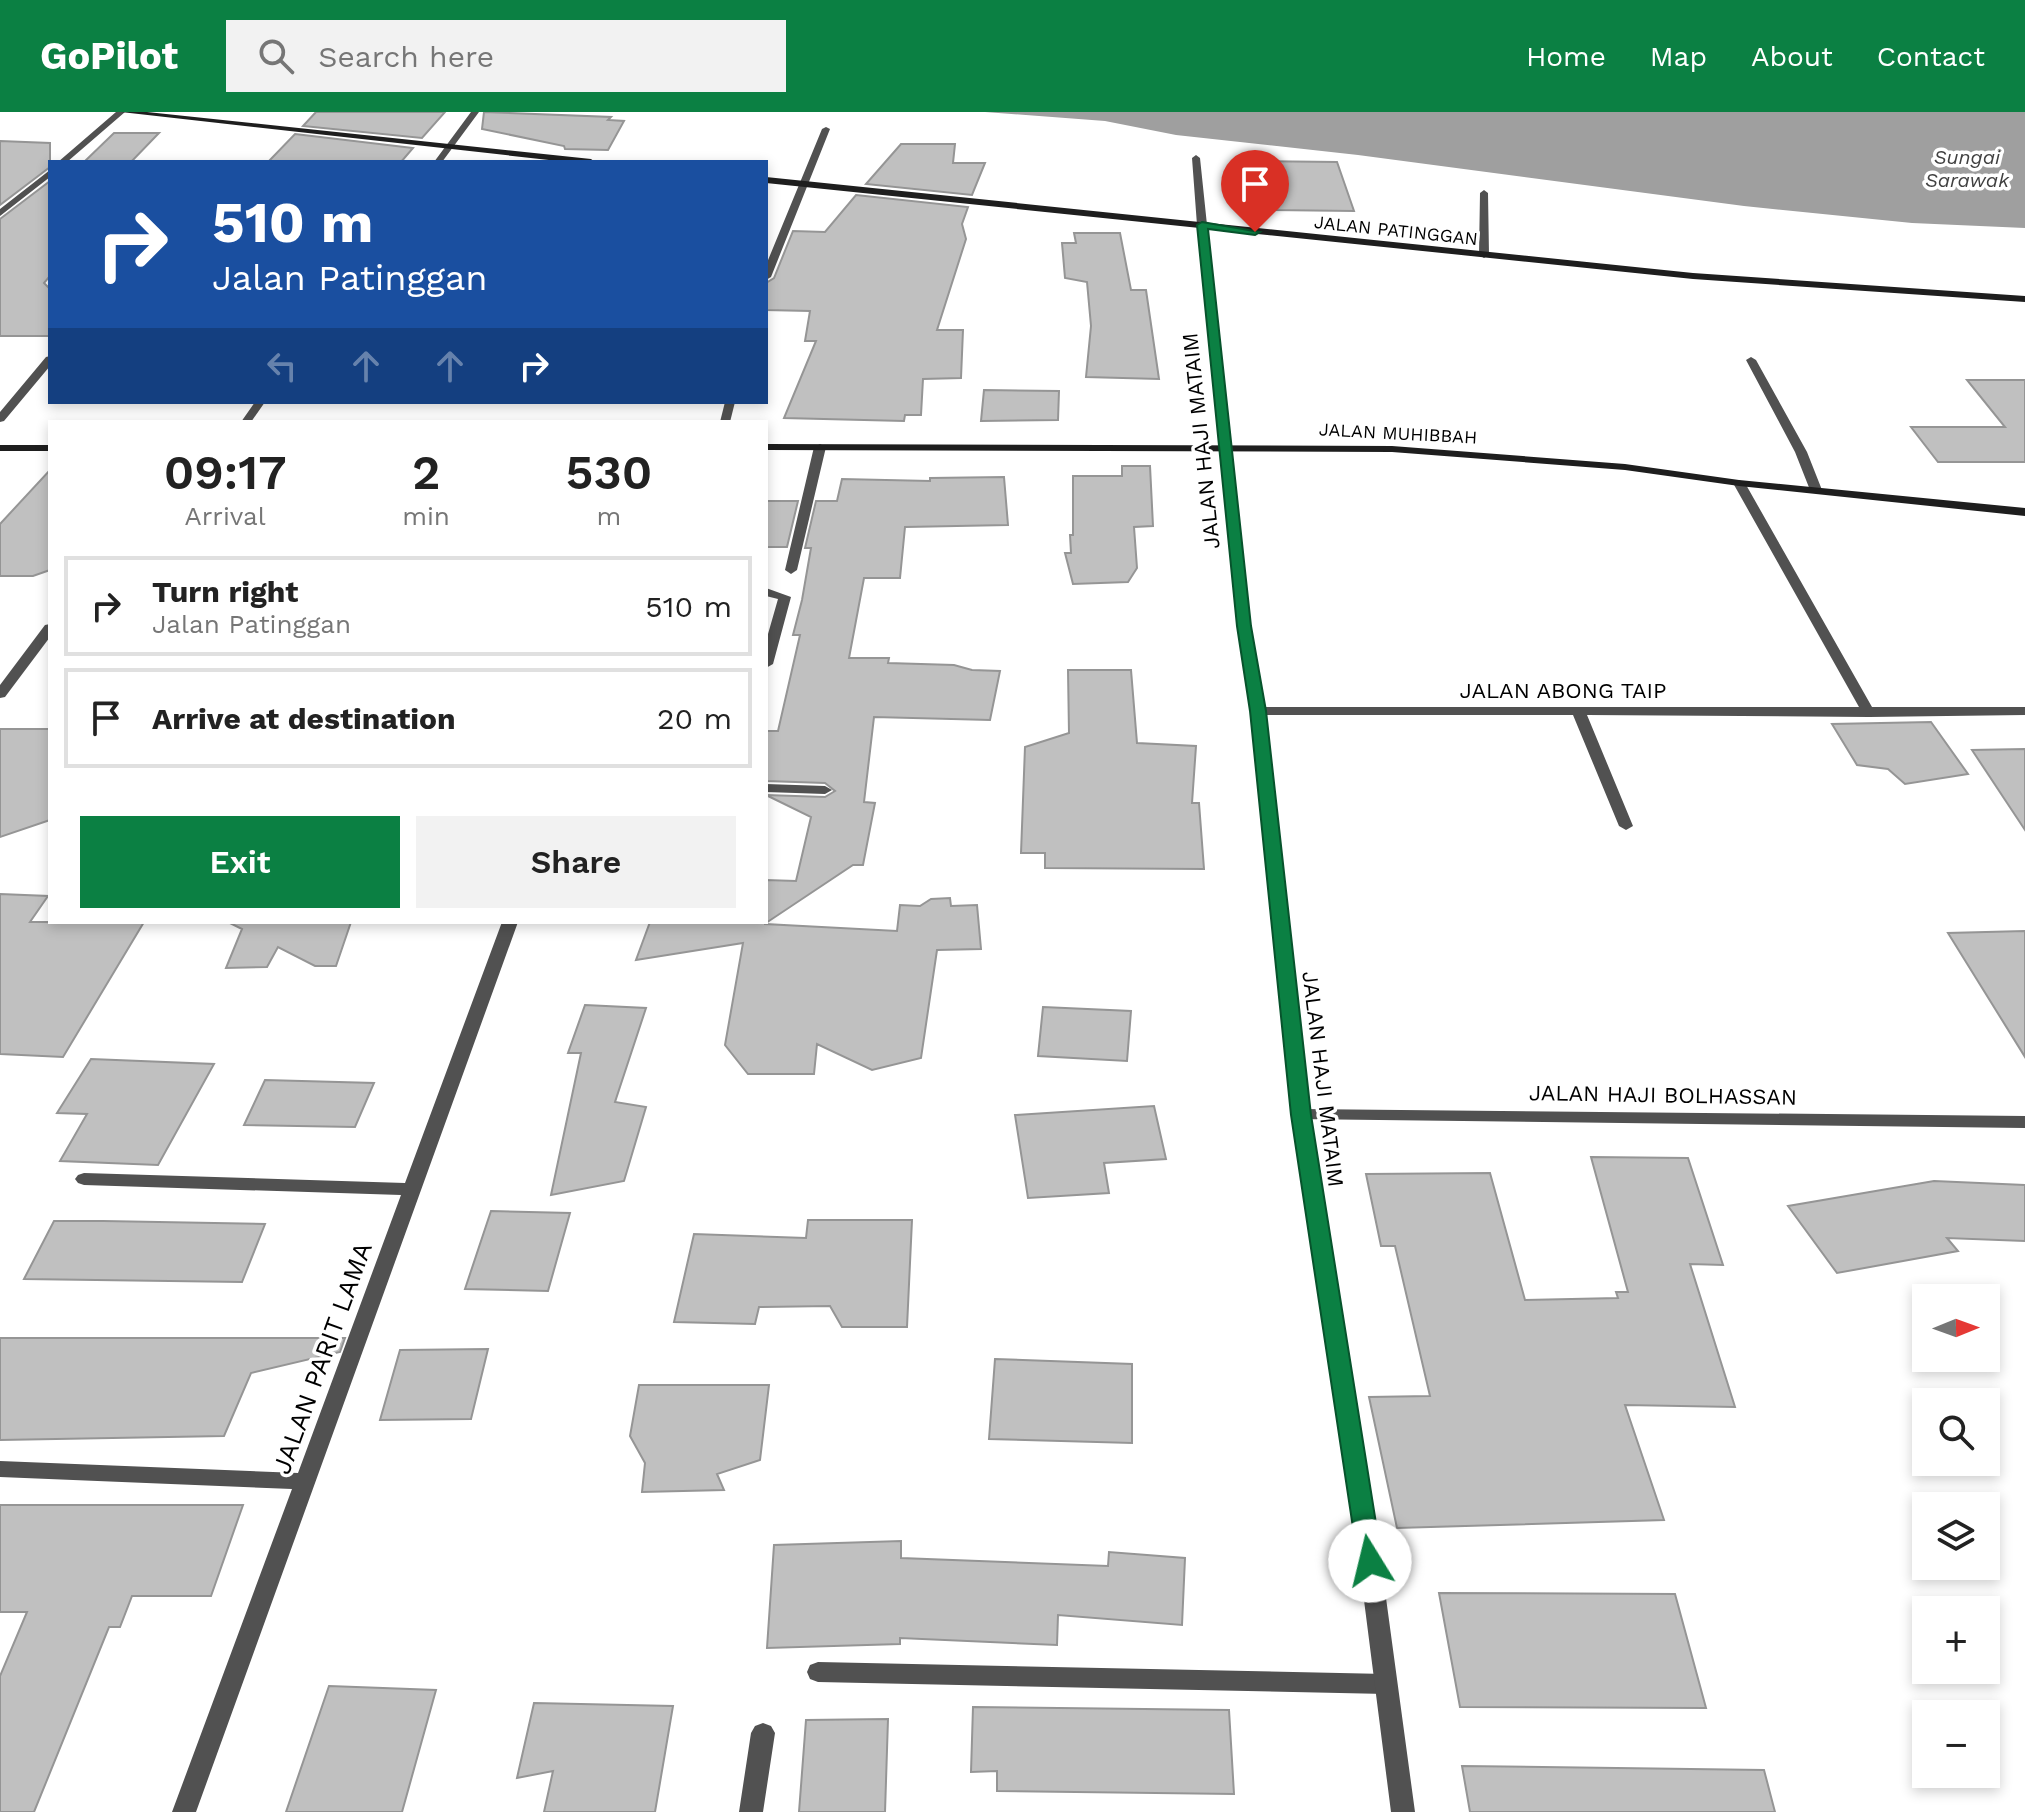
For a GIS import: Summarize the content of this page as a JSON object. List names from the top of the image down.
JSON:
{
  "streets": {
    "main road": ["JALAN PATINGGAN", "JALAN MUHIBBAH"],
    "street": [
      "JALAN HAJI MATAIM",
      "JALAN ABONG TAIP",
      "JALAN HAJI BOLHASSAN",
      "JALAN PARIT LAMA"
    ]
  },
  "crossings": [
    ["JALAN PATINGGAN", "JALAN HAJI MATAIM"],
    ["JALAN MUHIBBAH", "JALAN HAJI MATAIM"],
    ["JALAN HAJI MATAIM", "JALAN ABONG TAIP"],
    ["JALAN HAJI MATAIM", "JALAN HAJI BOLHASSAN"]
  ],
  "water": ["Sungai Sarawak"],
  "north": "right",
  "page": {
    "header": "GoPilot",
    "search": "Search here",
    "nav": [
      "Home",
      "Map",
      "About",
      "Contact"
    ],
    "turn": ["510 m", "Jalan Patinggan"],
    "eta": [
      "09:17",
      "Arrival",
      "2",
      "min",
      "530",
      "m"
    ],
    "list": [
      {
        "name": "Turn right",
        "note": "Jalan Patinggan",
        "value": "510 m"
      },
      {
        "name": "Arrive at destination",
        "value": "20 m"
      }
    ],
    "buttons": ["Exit", "Share"],
    "map_buttons": ["+", "−"]
  }
}
